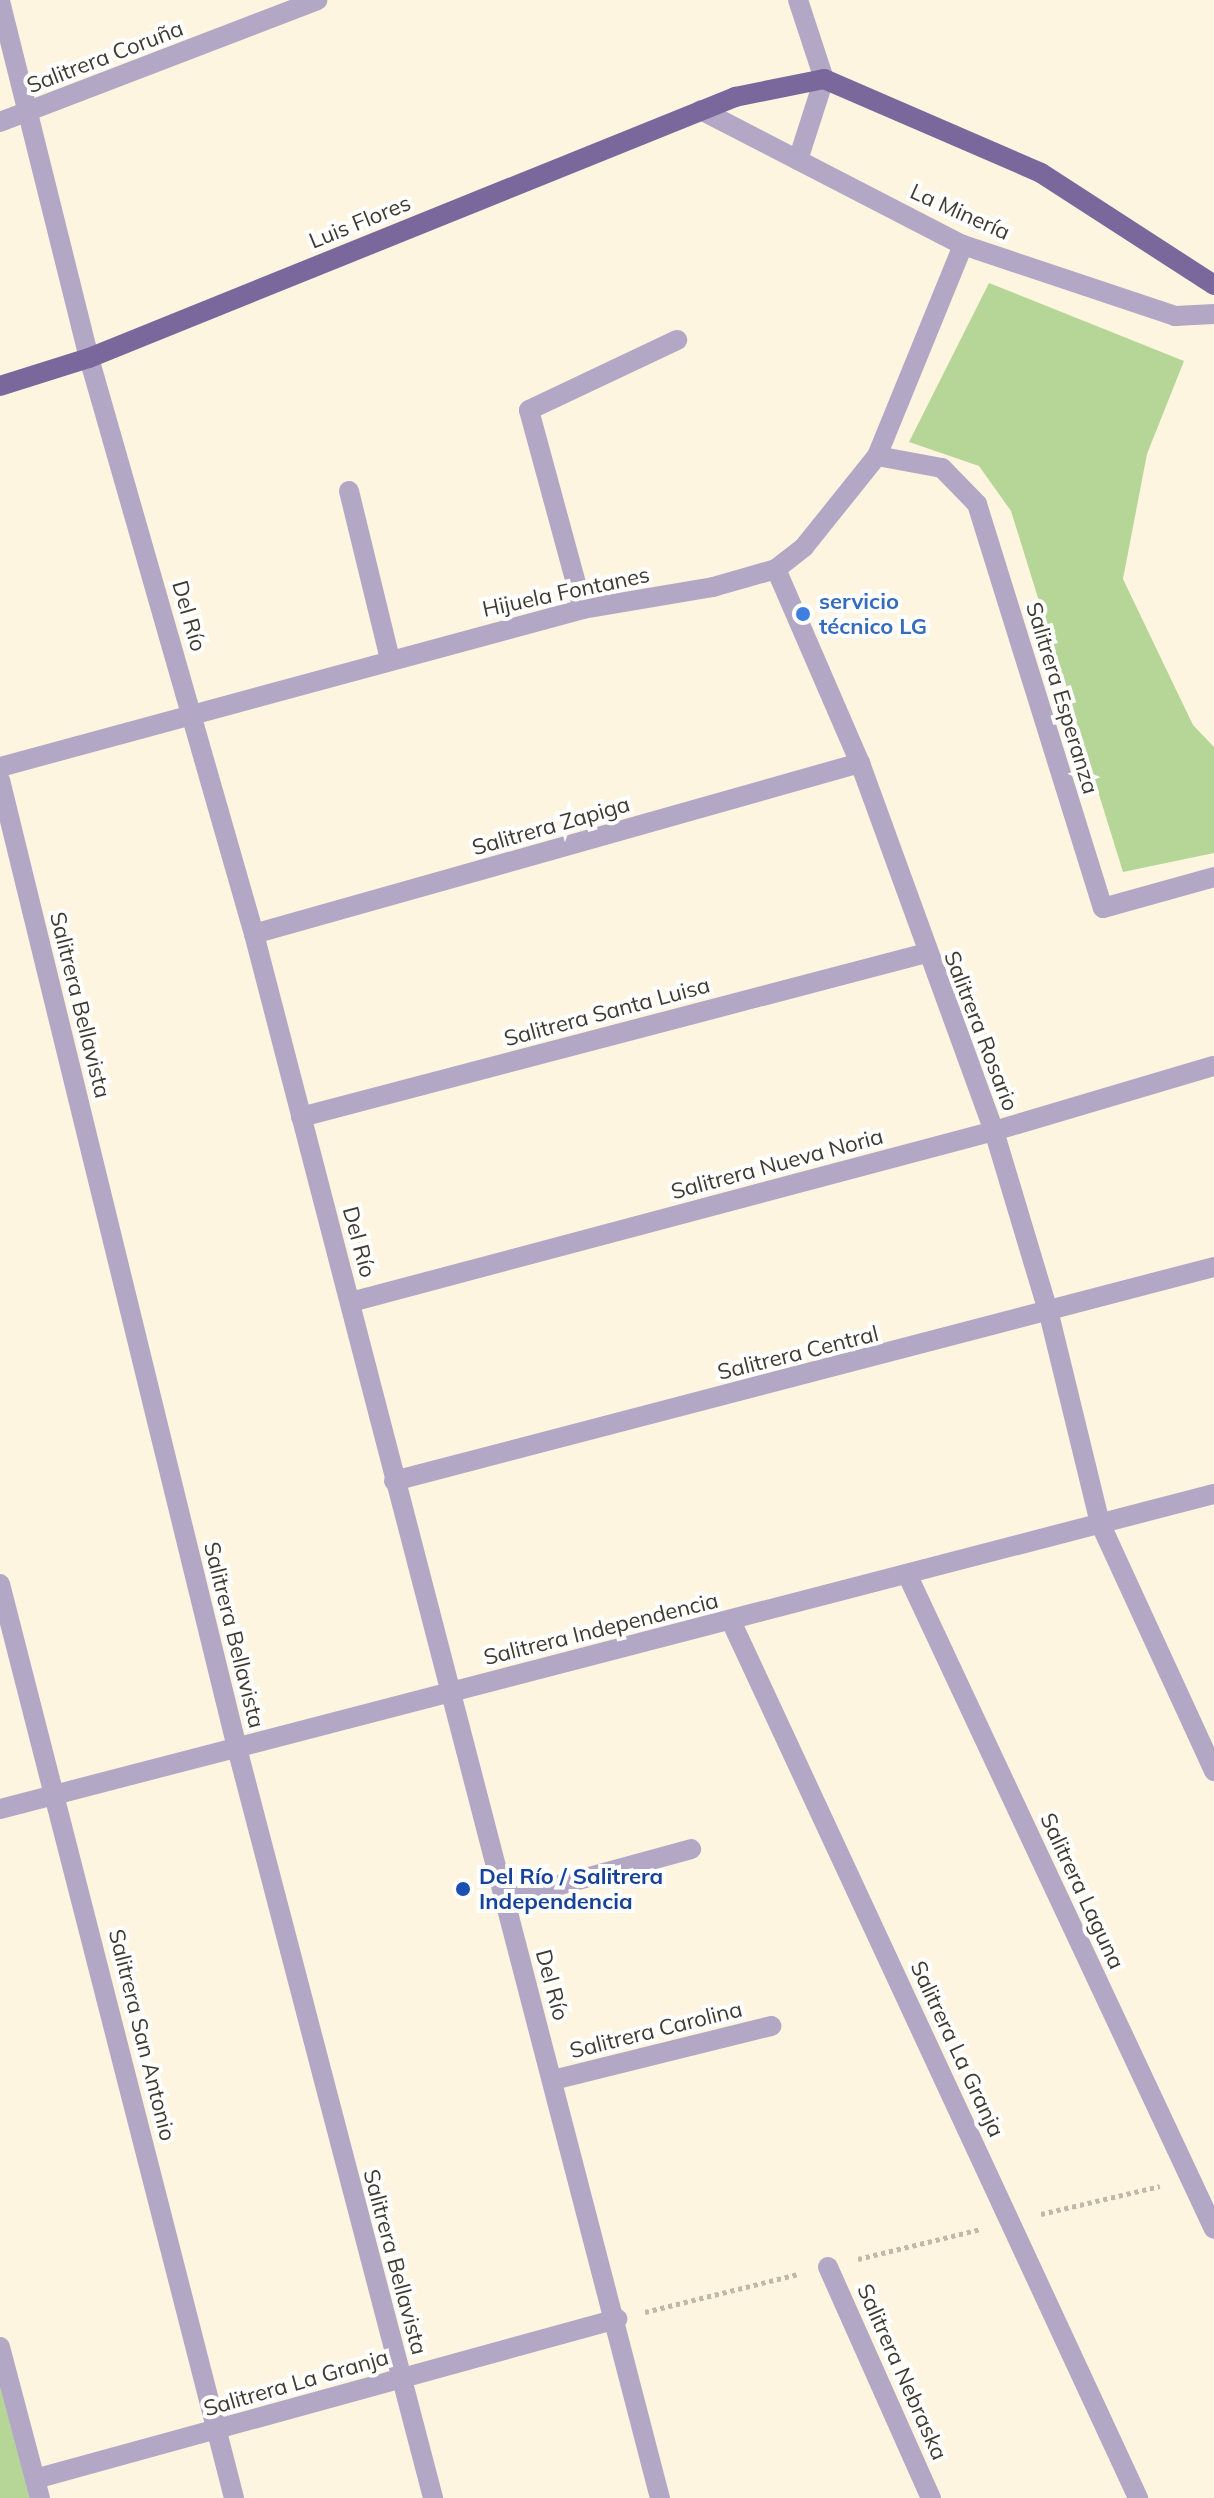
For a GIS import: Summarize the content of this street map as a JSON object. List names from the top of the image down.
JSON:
{
  "streets": {
    "main road": ["Luis Flores"],
    "street": [
      "Salitrera Coruña",
      "La Minería",
      "Hijuela Fontanes",
      "Del Río",
      "Salitrera Esperanza",
      "Salitrera Zapiga",
      "Salitrera Bellavista",
      "Salitrera Santa Luisa",
      "Salitrera Rosario",
      "Salitrera Nueva Noria",
      "Salitrera Central",
      "Salitrera Independencia",
      "Salitrera Laguna",
      "Salitrera Carolina",
      "Salitrera San Antonio",
      "Salitrera La Granja",
      "Salitrera Nebraska"
    ]
  },
  "crossings": [
    ["Salitrera Coruña", "Del Río"],
    ["La Minería", "Luis Flores"],
    ["La Minería", "Hijuela Fontanes"],
    ["Luis Flores", "Del Río"],
    ["Hijuela Fontanes", "Del Río"],
    ["Hijuela Fontanes", "Salitrera Esperanza"],
    ["Hijuela Fontanes", "Salitrera Rosario"],
    ["Del Río", "Salitrera Zapiga"],
    ["Del Río", "Salitrera Santa Luisa"],
    ["Del Río", "Salitrera Nueva Noria"],
    ["Del Río", "Salitrera Central"],
    ["Del Río", "Salitrera Independencia"],
    ["Del Río", "Salitrera Carolina"],
    ["Del Río", "Salitrera La Granja"],
    ["Salitrera Zapiga", "Salitrera Rosario"],
    ["Salitrera Bellavista", "Salitrera Independencia"],
    ["Salitrera Bellavista", "Salitrera La Granja"],
    ["Salitrera Santa Luisa", "Salitrera Rosario"],
    ["Salitrera Rosario", "Salitrera Nueva Noria"],
    ["Salitrera Rosario", "Salitrera Central"],
    ["Salitrera Rosario", "Salitrera Independencia"],
    ["Salitrera Independencia", "Salitrera Laguna"],
    ["Salitrera Independencia", "Salitrera San Antonio"],
    ["Salitrera Independencia", "Salitrera La Granja"],
    ["Salitrera San Antonio", "Salitrera La Granja"]
  ],
  "places": ["servicio técnico LG", "Del Río / Salitrera Independencia"]
}
